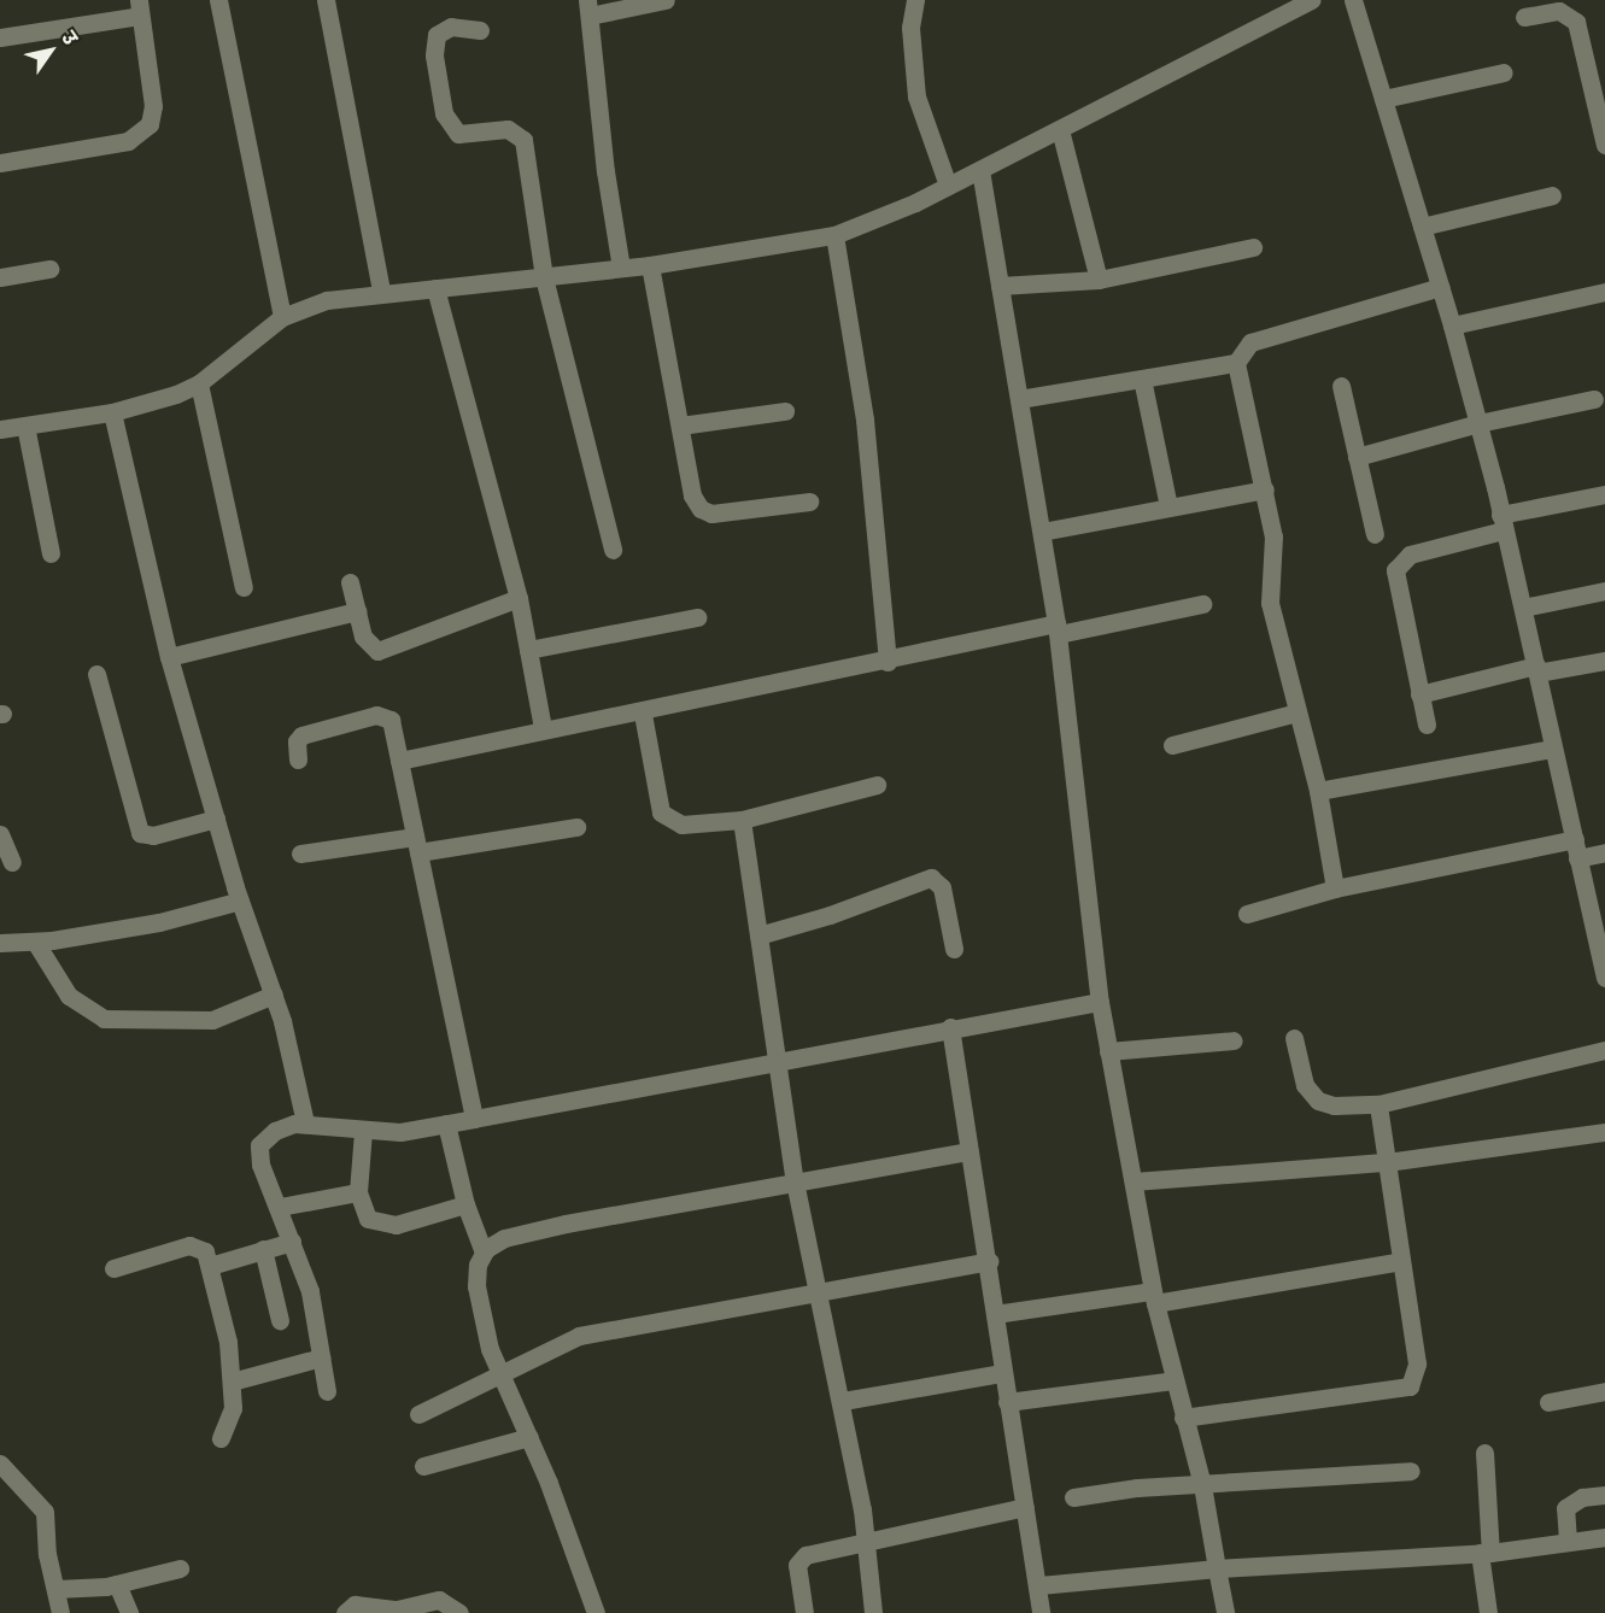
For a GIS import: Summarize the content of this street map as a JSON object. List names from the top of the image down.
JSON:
{
  "north": "top right"
}
